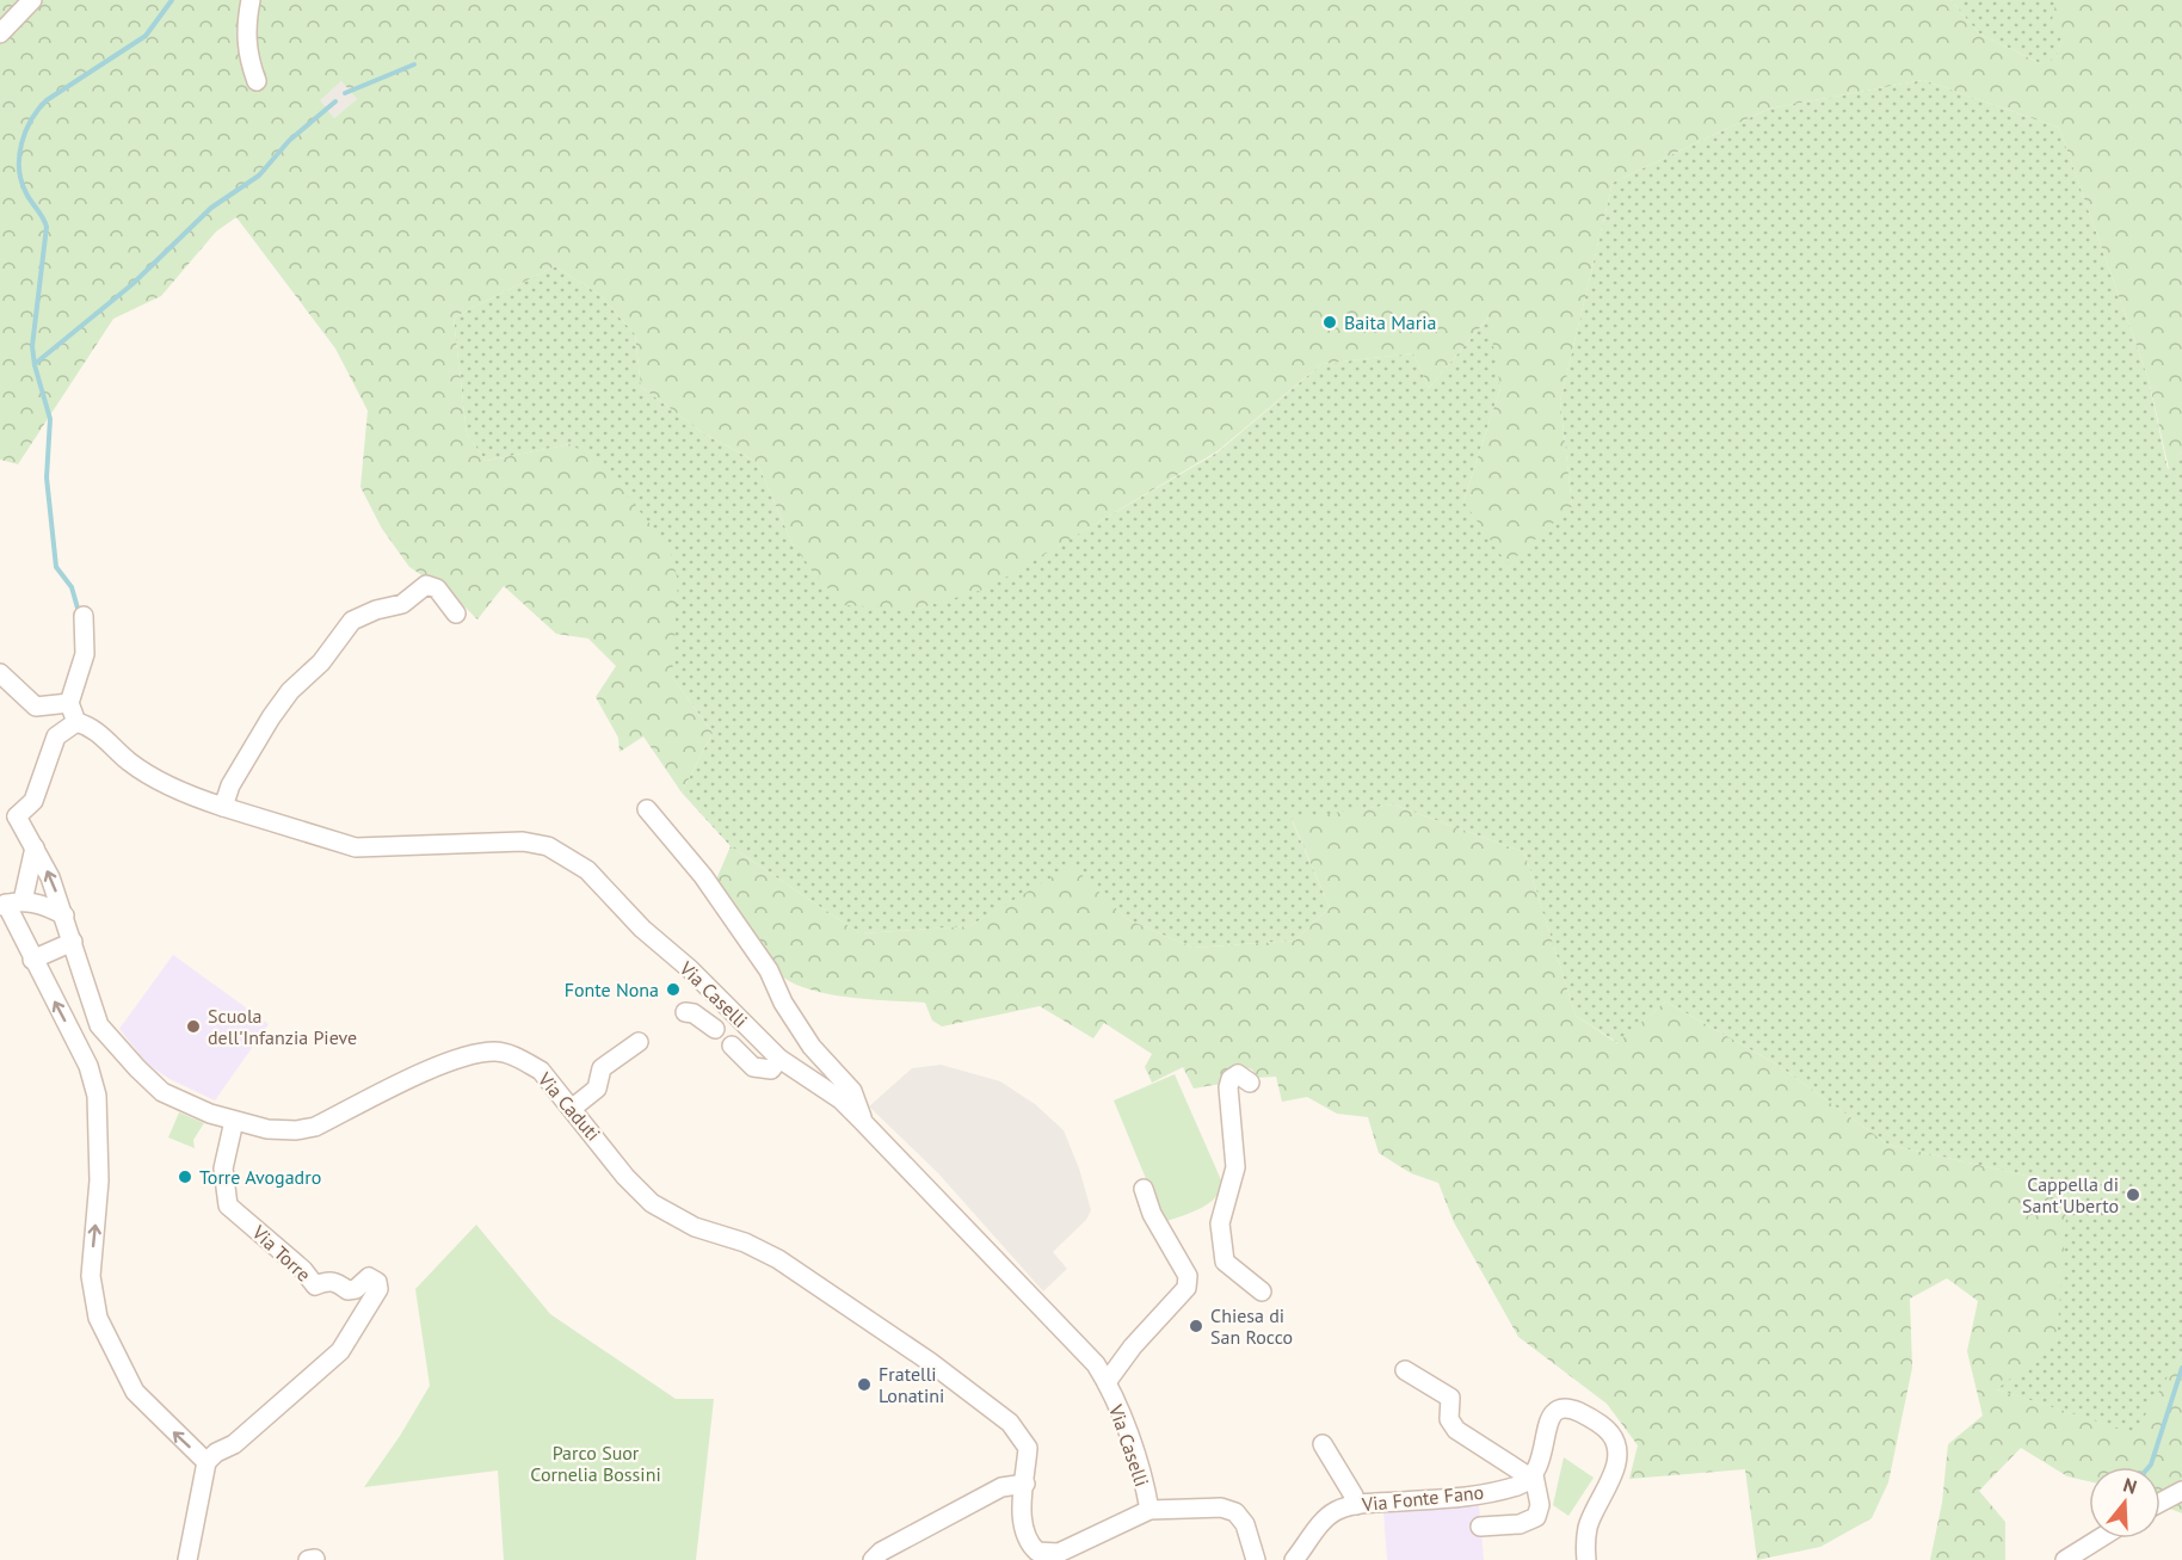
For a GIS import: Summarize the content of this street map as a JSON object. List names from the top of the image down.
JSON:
{
  "streets": {
    "street": [
      "Via Caselli",
      "Via Caduti",
      "Via Torre",
      "Via Fonte Fano"
    ]
  },
  "crossings": [
    ["Via Caduti", "Via Torre"]
  ],
  "parks": ["Parco Suor Cornelia Bossini"],
  "places": [
    "Baita Maria",
    "Fonte Nona",
    "Scuola dell'Infanzia Pieve",
    "Torre Avogadro",
    "Cappella di Sant'Uberto",
    "Chiesa di San Rocco",
    "Fratelli Lonatini"
  ],
  "north": "top"
}
